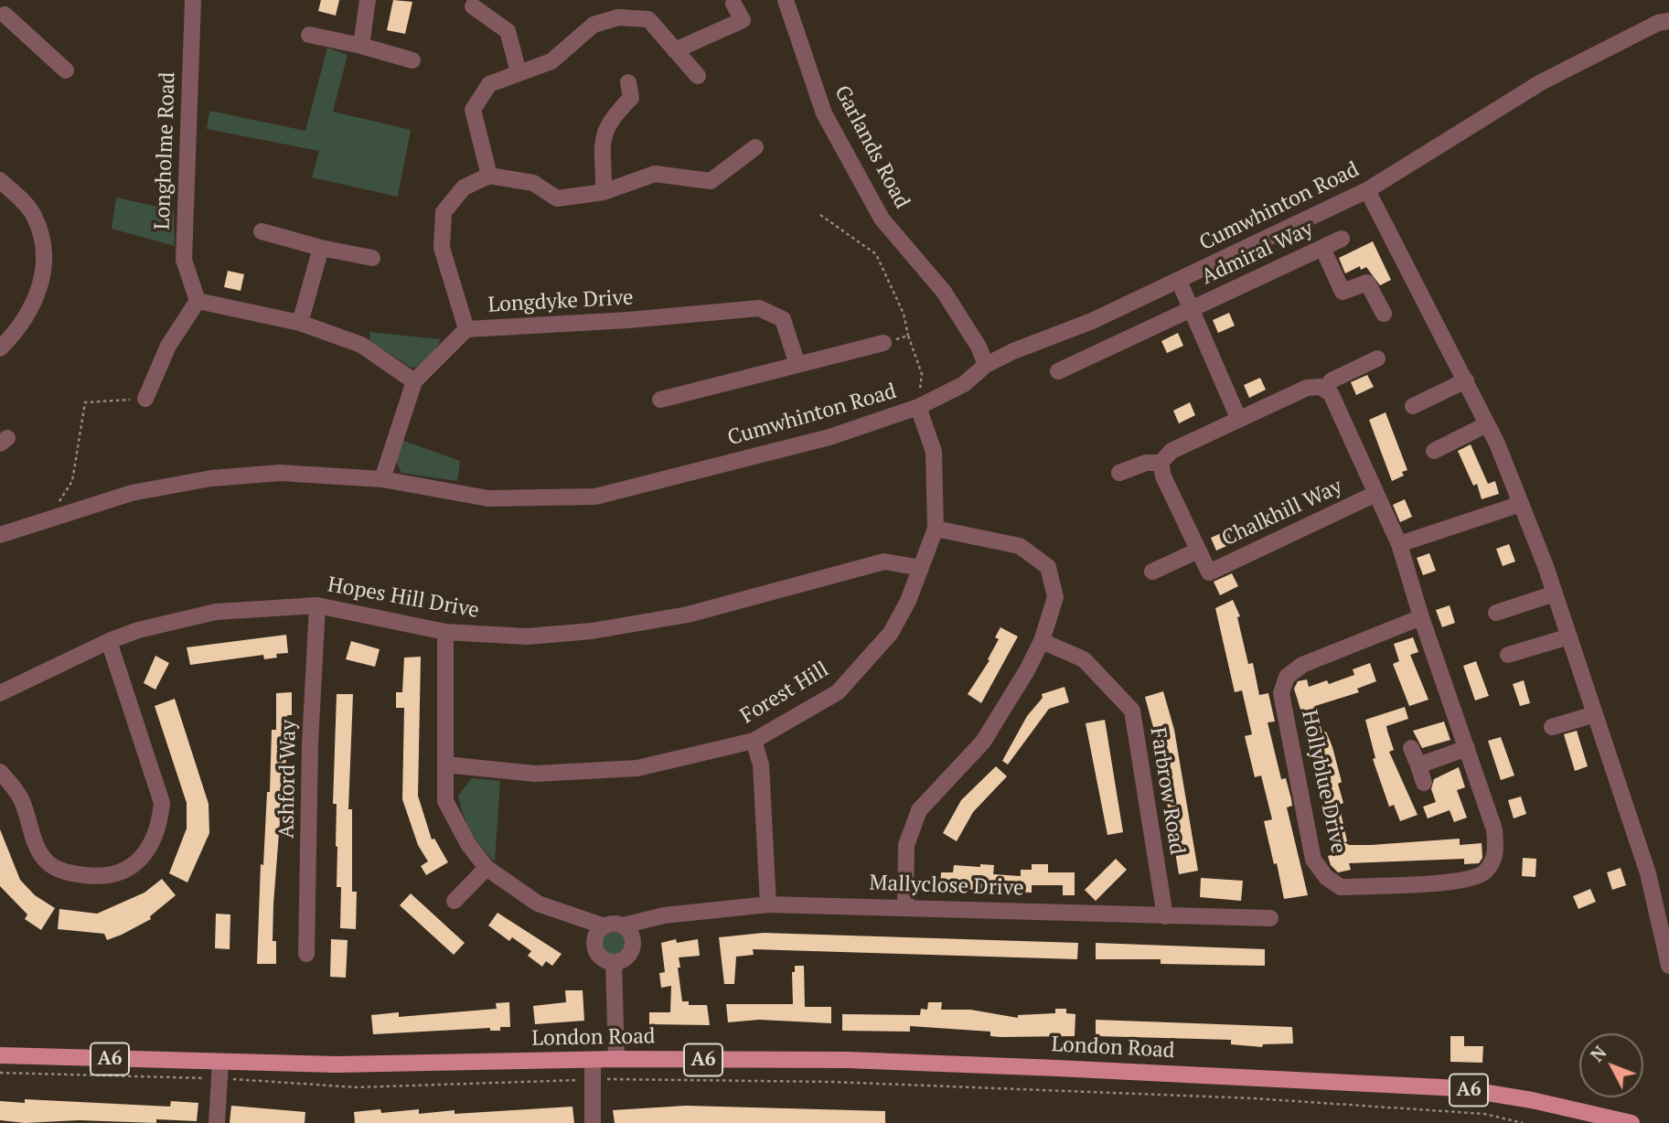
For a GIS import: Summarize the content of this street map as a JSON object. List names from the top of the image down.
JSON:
{
  "streets": {
    "main road": ["London Road", "A6"],
    "street": [
      "Garlands Road",
      "Longholme Road",
      "Cumwhinton Road",
      "Admiral Way",
      "Longdyke Drive",
      "Chalkhill Way",
      "Hopes Hill Drive",
      "Forest Hill",
      "Ashford Way",
      "Hollyblue Drive",
      "Farbrow Road",
      "Mallyclose Drive"
    ]
  },
  "crossings": [
    ["Garlands Road", "Cumwhinton Road"],
    ["Cumwhinton Road", "Admiral Way"],
    ["Cumwhinton Road", "Longdyke Drive"],
    ["Cumwhinton Road", "Forest Hill"],
    ["Chalkhill Way", "Hollyblue Drive"],
    ["Hopes Hill Drive", "Forest Hill"],
    ["Hopes Hill Drive", "Ashford Way"],
    ["Hopes Hill Drive", "Mallyclose Drive"],
    ["Forest Hill", "Mallyclose Drive"],
    ["Farbrow Road", "Mallyclose Drive"]
  ],
  "north": "top left"
}
